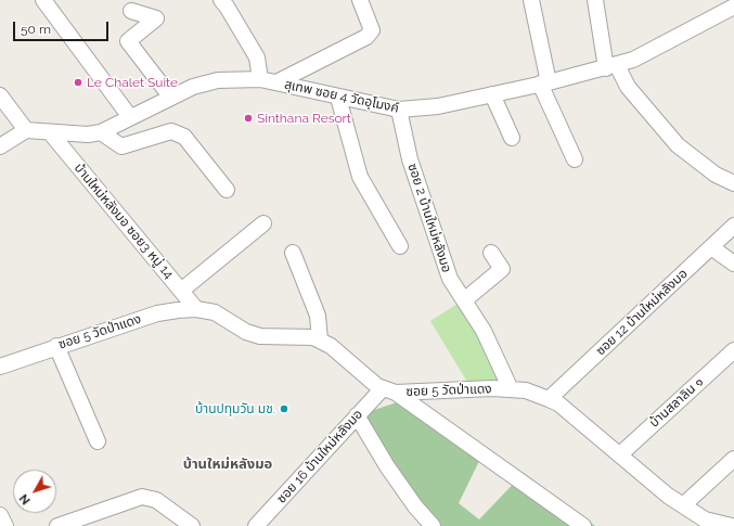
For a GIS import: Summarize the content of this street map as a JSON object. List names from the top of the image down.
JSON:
{
  "streets": {
    "street": [
      "สุเทพ ซอย 4 วัดอุโมงค์",
      "ซอย 2 บ้านใหม่หลังมอ",
      "บ้านใหม่หลังมอ ซอย3 หมู่ 14",
      "ซอย 12 บ้านใหม่หลังมอ",
      "ซอย 5 วัดป่าแดง",
      "บ้านสลาลิน ๑",
      "ซอย 16 บ้านใหม่หลังมอ"
    ]
  },
  "crossings": [
    ["สุเทพ ซอย 4 วัดอุโมงค์", "ซอย 2 บ้านใหม่หลังมอ"],
    ["สุเทพ ซอย 4 วัดอุโมงค์", "บ้านใหม่หลังมอ ซอย3 หมู่ 14"],
    ["ซอย 2 บ้านใหม่หลังมอ", "ซอย 5 วัดป่าแดง"],
    ["บ้านใหม่หลังมอ ซอย3 หมู่ 14", "ซอย 5 วัดป่าแดง"],
    ["ซอย 12 บ้านใหม่หลังมอ", "ซอย 5 วัดป่าแดง"],
    ["ซอย 5 วัดป่าแดง", "บ้านสลาลิน ๑"],
    ["ซอย 5 วัดป่าแดง", "ซอย 16 บ้านใหม่หลังมอ"]
  ],
  "districts": ["บ้านใหม่หลังมอ"],
  "places": ["Le Chalet Suite", "Sinthana Resort", "บ้านปทุมวัน มช."],
  "scale_bar": "50 m",
  "north": "bottom left"
}
